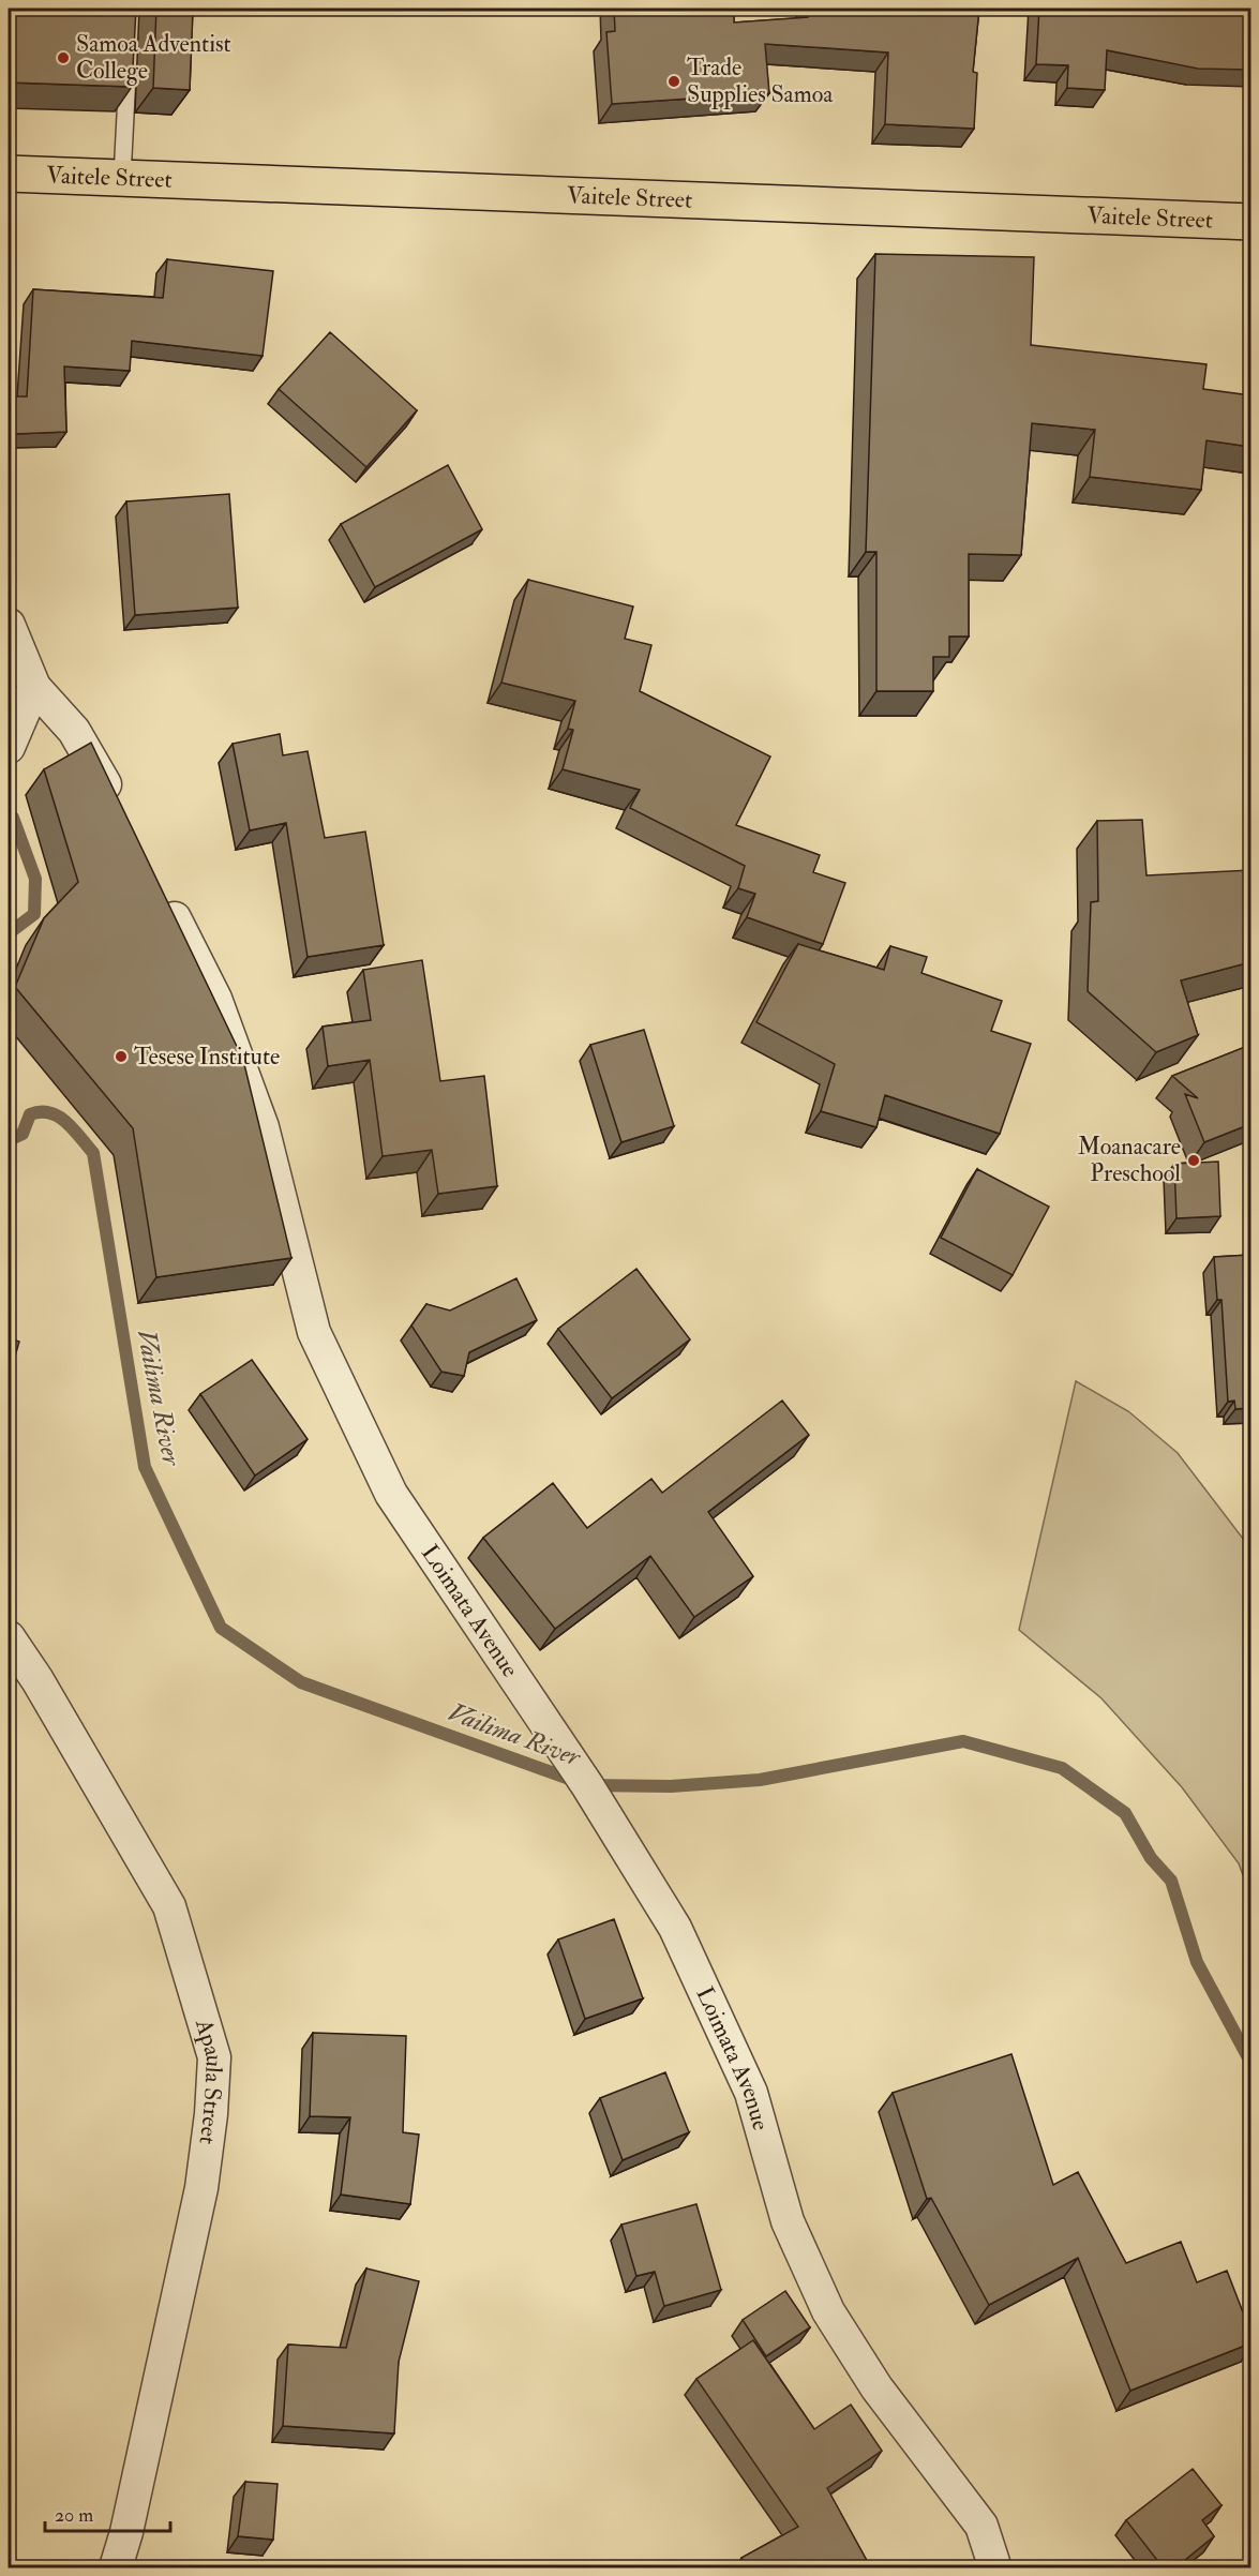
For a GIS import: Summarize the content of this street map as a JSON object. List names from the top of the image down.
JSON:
{
  "streets": {
    "main road": ["Vaitele Street"],
    "street": ["Loimata Avenue", "Apaula Street"]
  },
  "water": ["Vailima River"],
  "places": [
    "Samoa Adventist College",
    "Trade Supplies Samoa",
    "Tesese Institute",
    "Moanacare Preschool"
  ],
  "scale_bar": "20 m"
}
